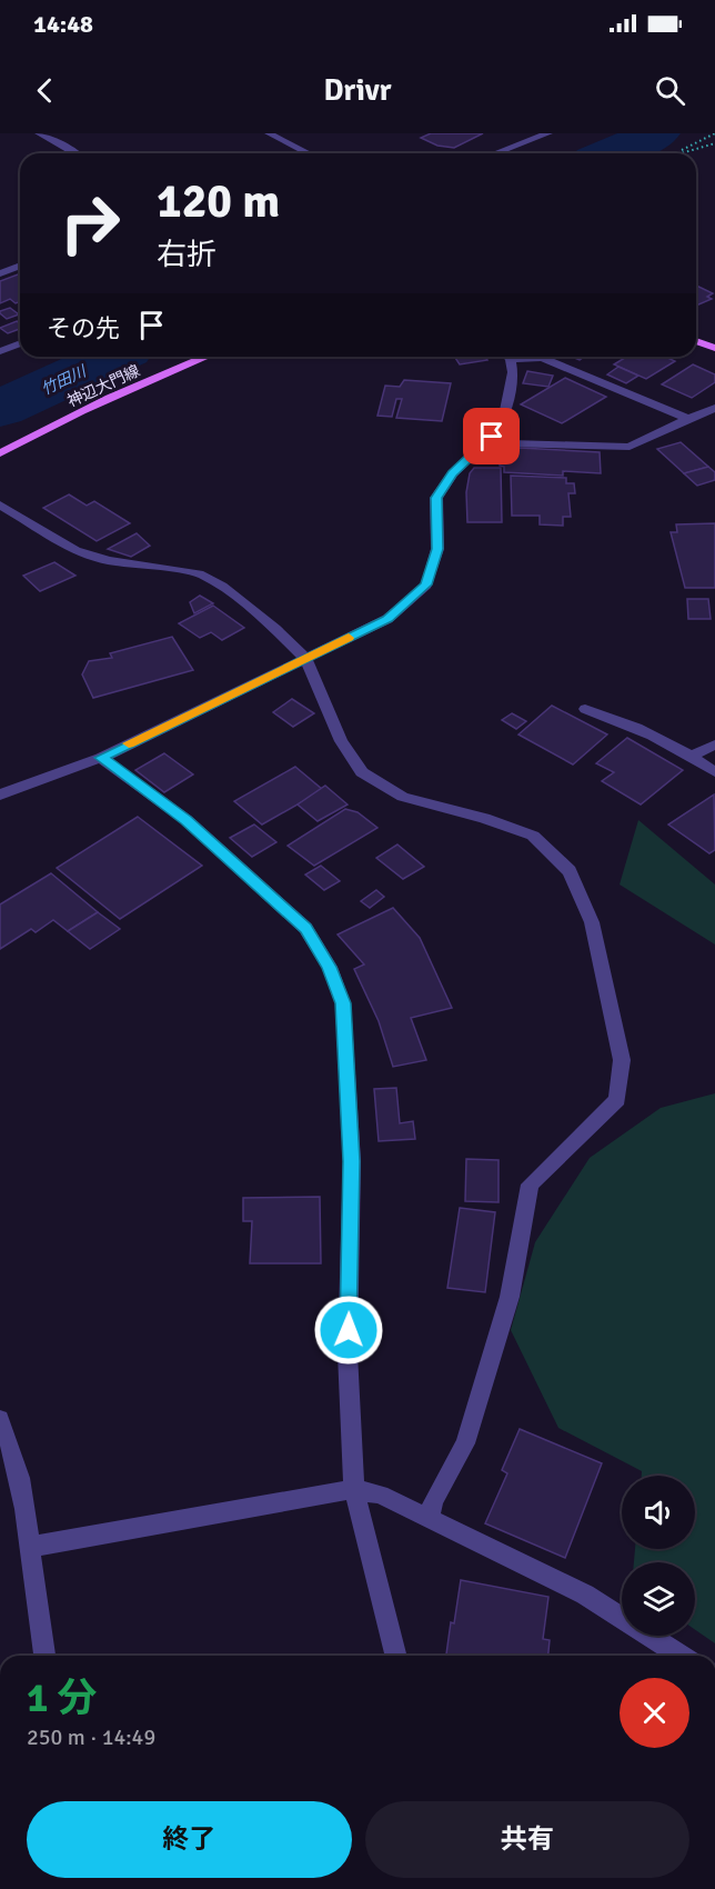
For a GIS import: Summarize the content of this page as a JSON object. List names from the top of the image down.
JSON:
{
  "streets": {
    "main road": ["神辺大門線"]
  },
  "water": ["竹田川"],
  "page": {
    "status": "14:48",
    "header": "Drivr",
    "turn": ["120 m", "右折"],
    "then": "その先",
    "heading": ["1 分", "250 m · 14:49"],
    "buttons": ["終了", "共有"]
  }
}
